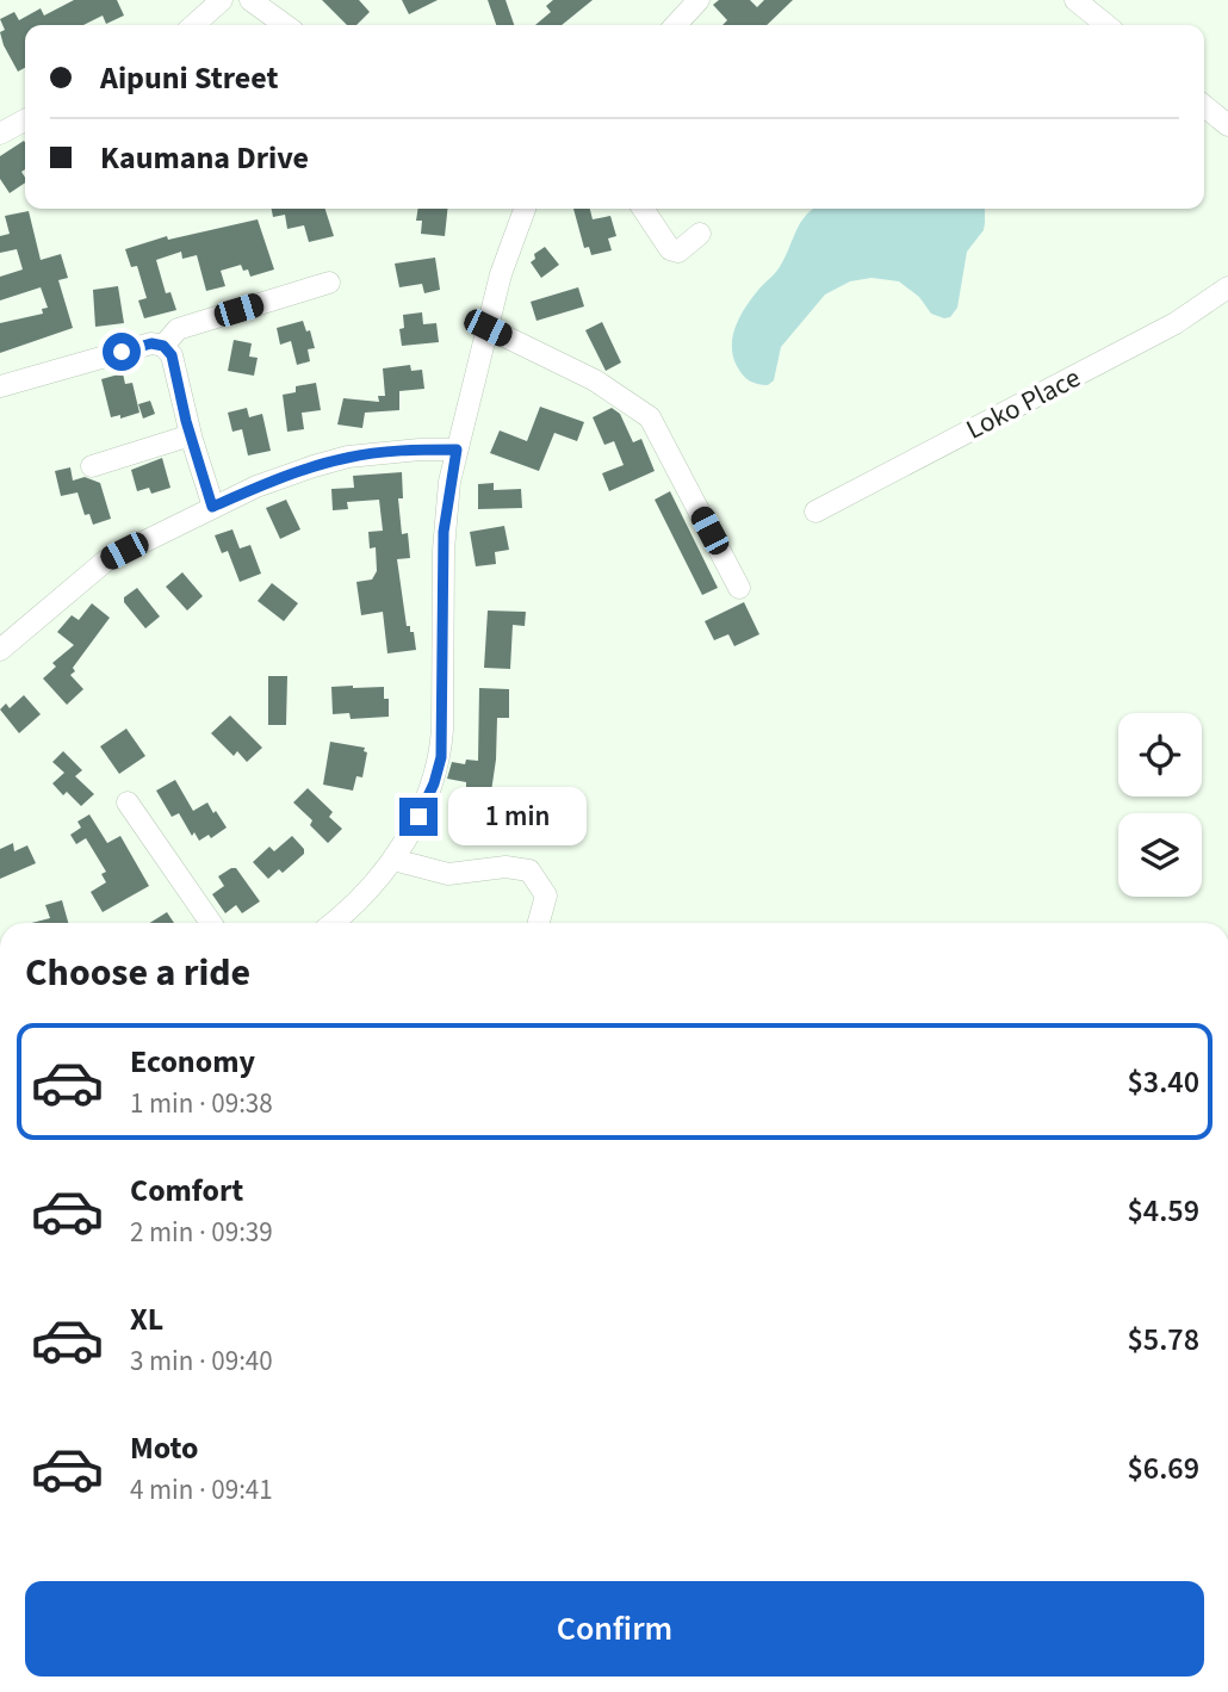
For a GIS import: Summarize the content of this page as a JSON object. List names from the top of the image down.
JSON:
{
  "streets": {
    "street": ["Loko Place"]
  },
  "page": {
    "banner": ["Aipuni Street", "Kaumana Drive"],
    "bubble": "1 min",
    "heading": "Choose a ride",
    "list": [
      {
        "name": "Economy",
        "note": "1 min · 09:38",
        "value": "$3.40"
      },
      {
        "name": "Comfort",
        "note": "2 min · 09:39",
        "value": "$4.59"
      },
      {
        "name": "XL",
        "note": "3 min · 09:40",
        "value": "$5.78"
      },
      {
        "name": "Moto",
        "note": "4 min · 09:41",
        "value": "$6.69"
      }
    ],
    "buttons": "Confirm"
  }
}
